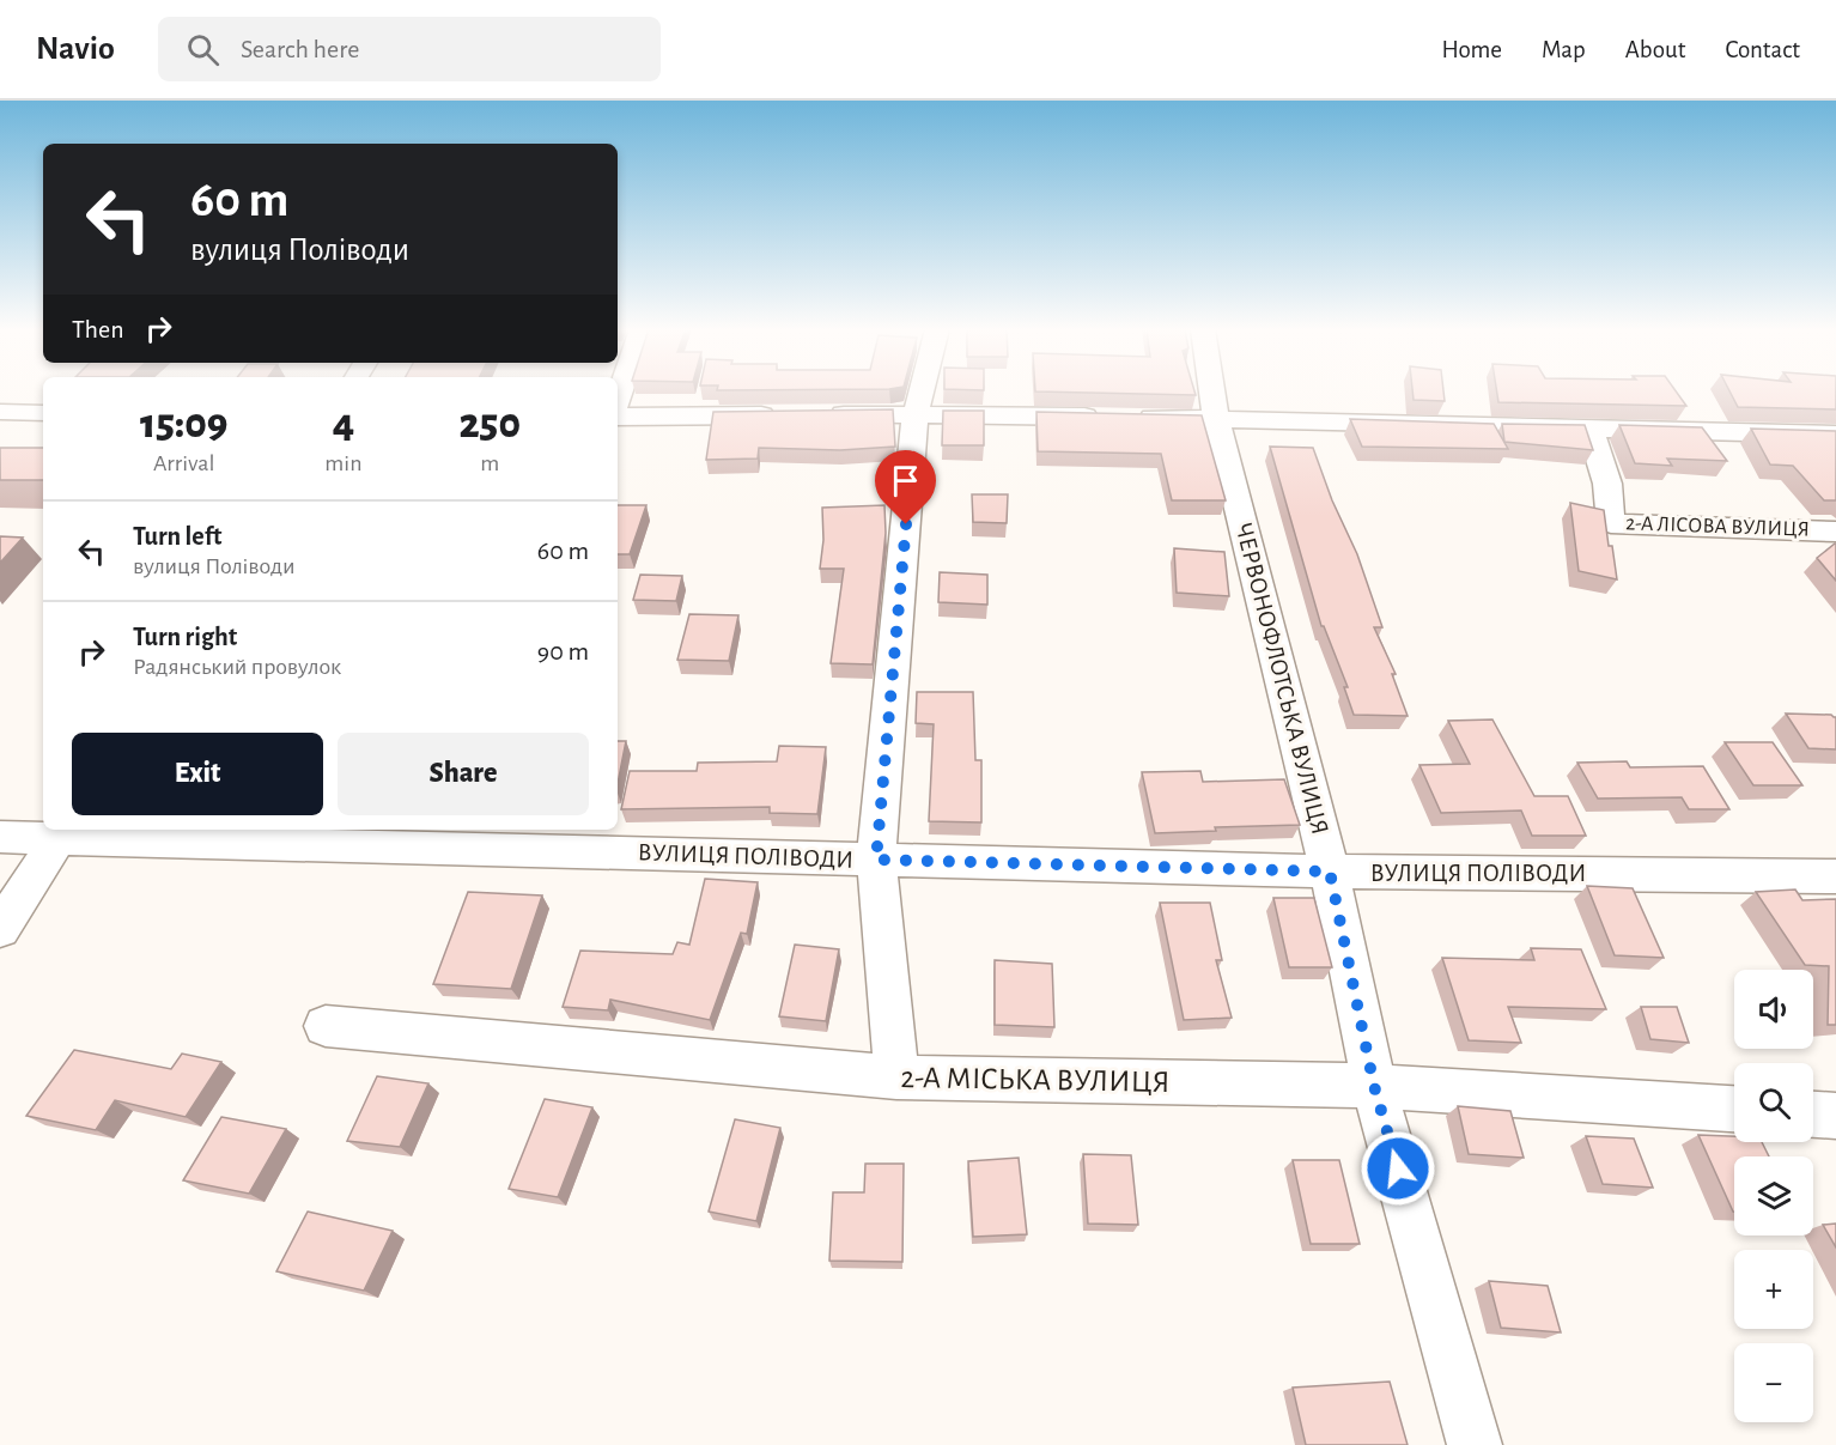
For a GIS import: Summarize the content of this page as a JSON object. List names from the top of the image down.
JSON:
{
  "streets": {
    "street": [
      "2-А ЛІСОВА ВУЛИЦЯ",
      "ЧЕРВОНОФЛОТСЬКА ВУЛИЦЯ",
      "ВУЛИЦЯ ПОЛІВОДИ",
      "2-А МІСЬКА ВУЛИЦЯ"
    ]
  },
  "crossings": [
    ["ЧЕРВОНОФЛОТСЬКА ВУЛИЦЯ", "ВУЛИЦЯ ПОЛІВОДИ"],
    ["ЧЕРВОНОФЛОТСЬКА ВУЛИЦЯ", "2-А МІСЬКА ВУЛИЦЯ"]
  ],
  "page": {
    "header": "Navio",
    "search": "Search here",
    "nav": [
      "Home",
      "Map",
      "About",
      "Contact"
    ],
    "turn": ["60 m", "вулиця Поліводи"],
    "then": "Then",
    "eta": [
      "15:09",
      "Arrival",
      "4",
      "min",
      "250",
      "m"
    ],
    "list": [
      {
        "name": "Turn left",
        "note": "вулиця Поліводи",
        "value": "60 m"
      },
      {
        "name": "Turn right",
        "note": "Радянський провулок",
        "value": "90 m"
      }
    ],
    "buttons": ["Exit", "Share"],
    "map_buttons": ["+", "−"]
  }
}
